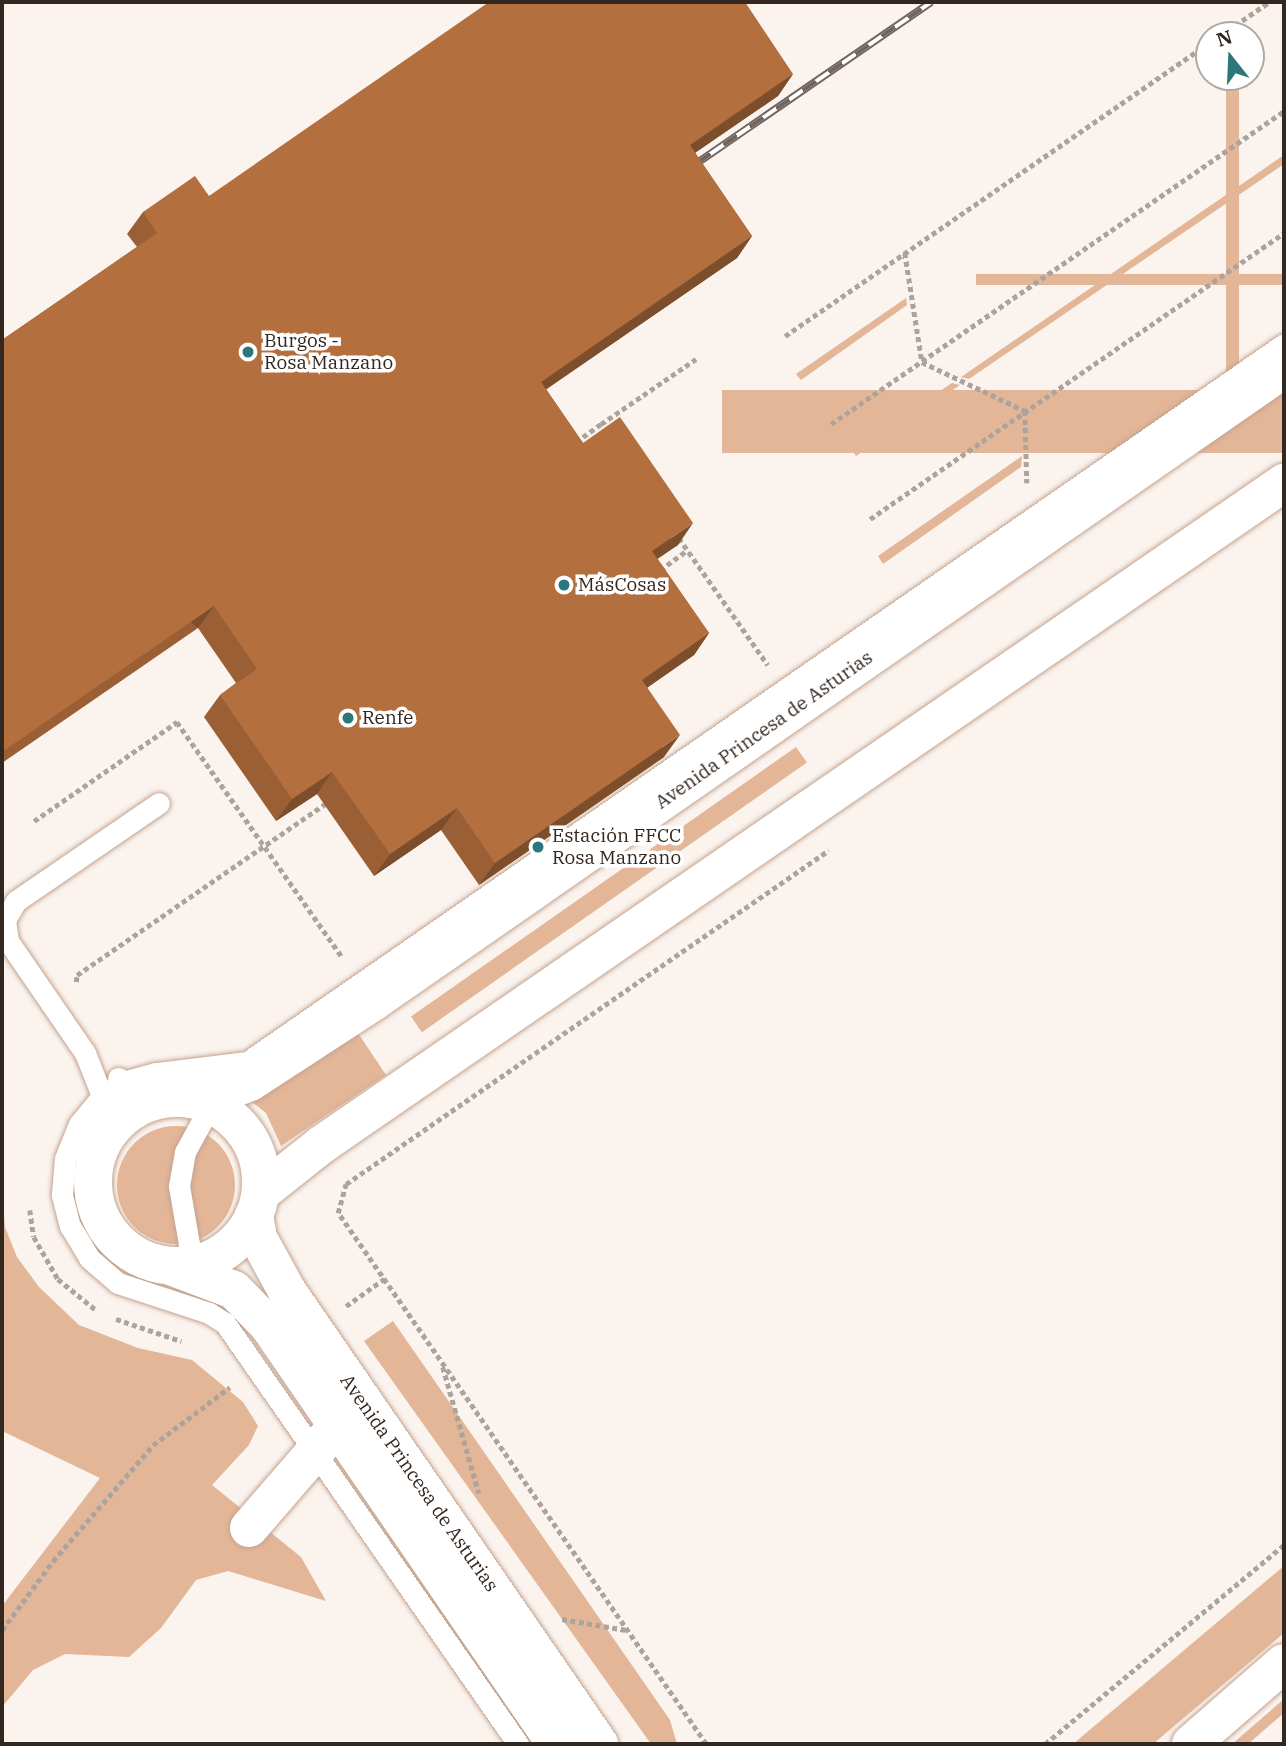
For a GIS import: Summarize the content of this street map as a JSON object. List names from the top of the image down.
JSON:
{
  "streets": {
    "street": ["Avenida Princesa de Asturias"]
  },
  "places": [
    "Burgos - Rosa Manzano",
    "MásCosas",
    "Renfe",
    "Estación FFCC Rosa Manzano"
  ],
  "north": "top"
}
